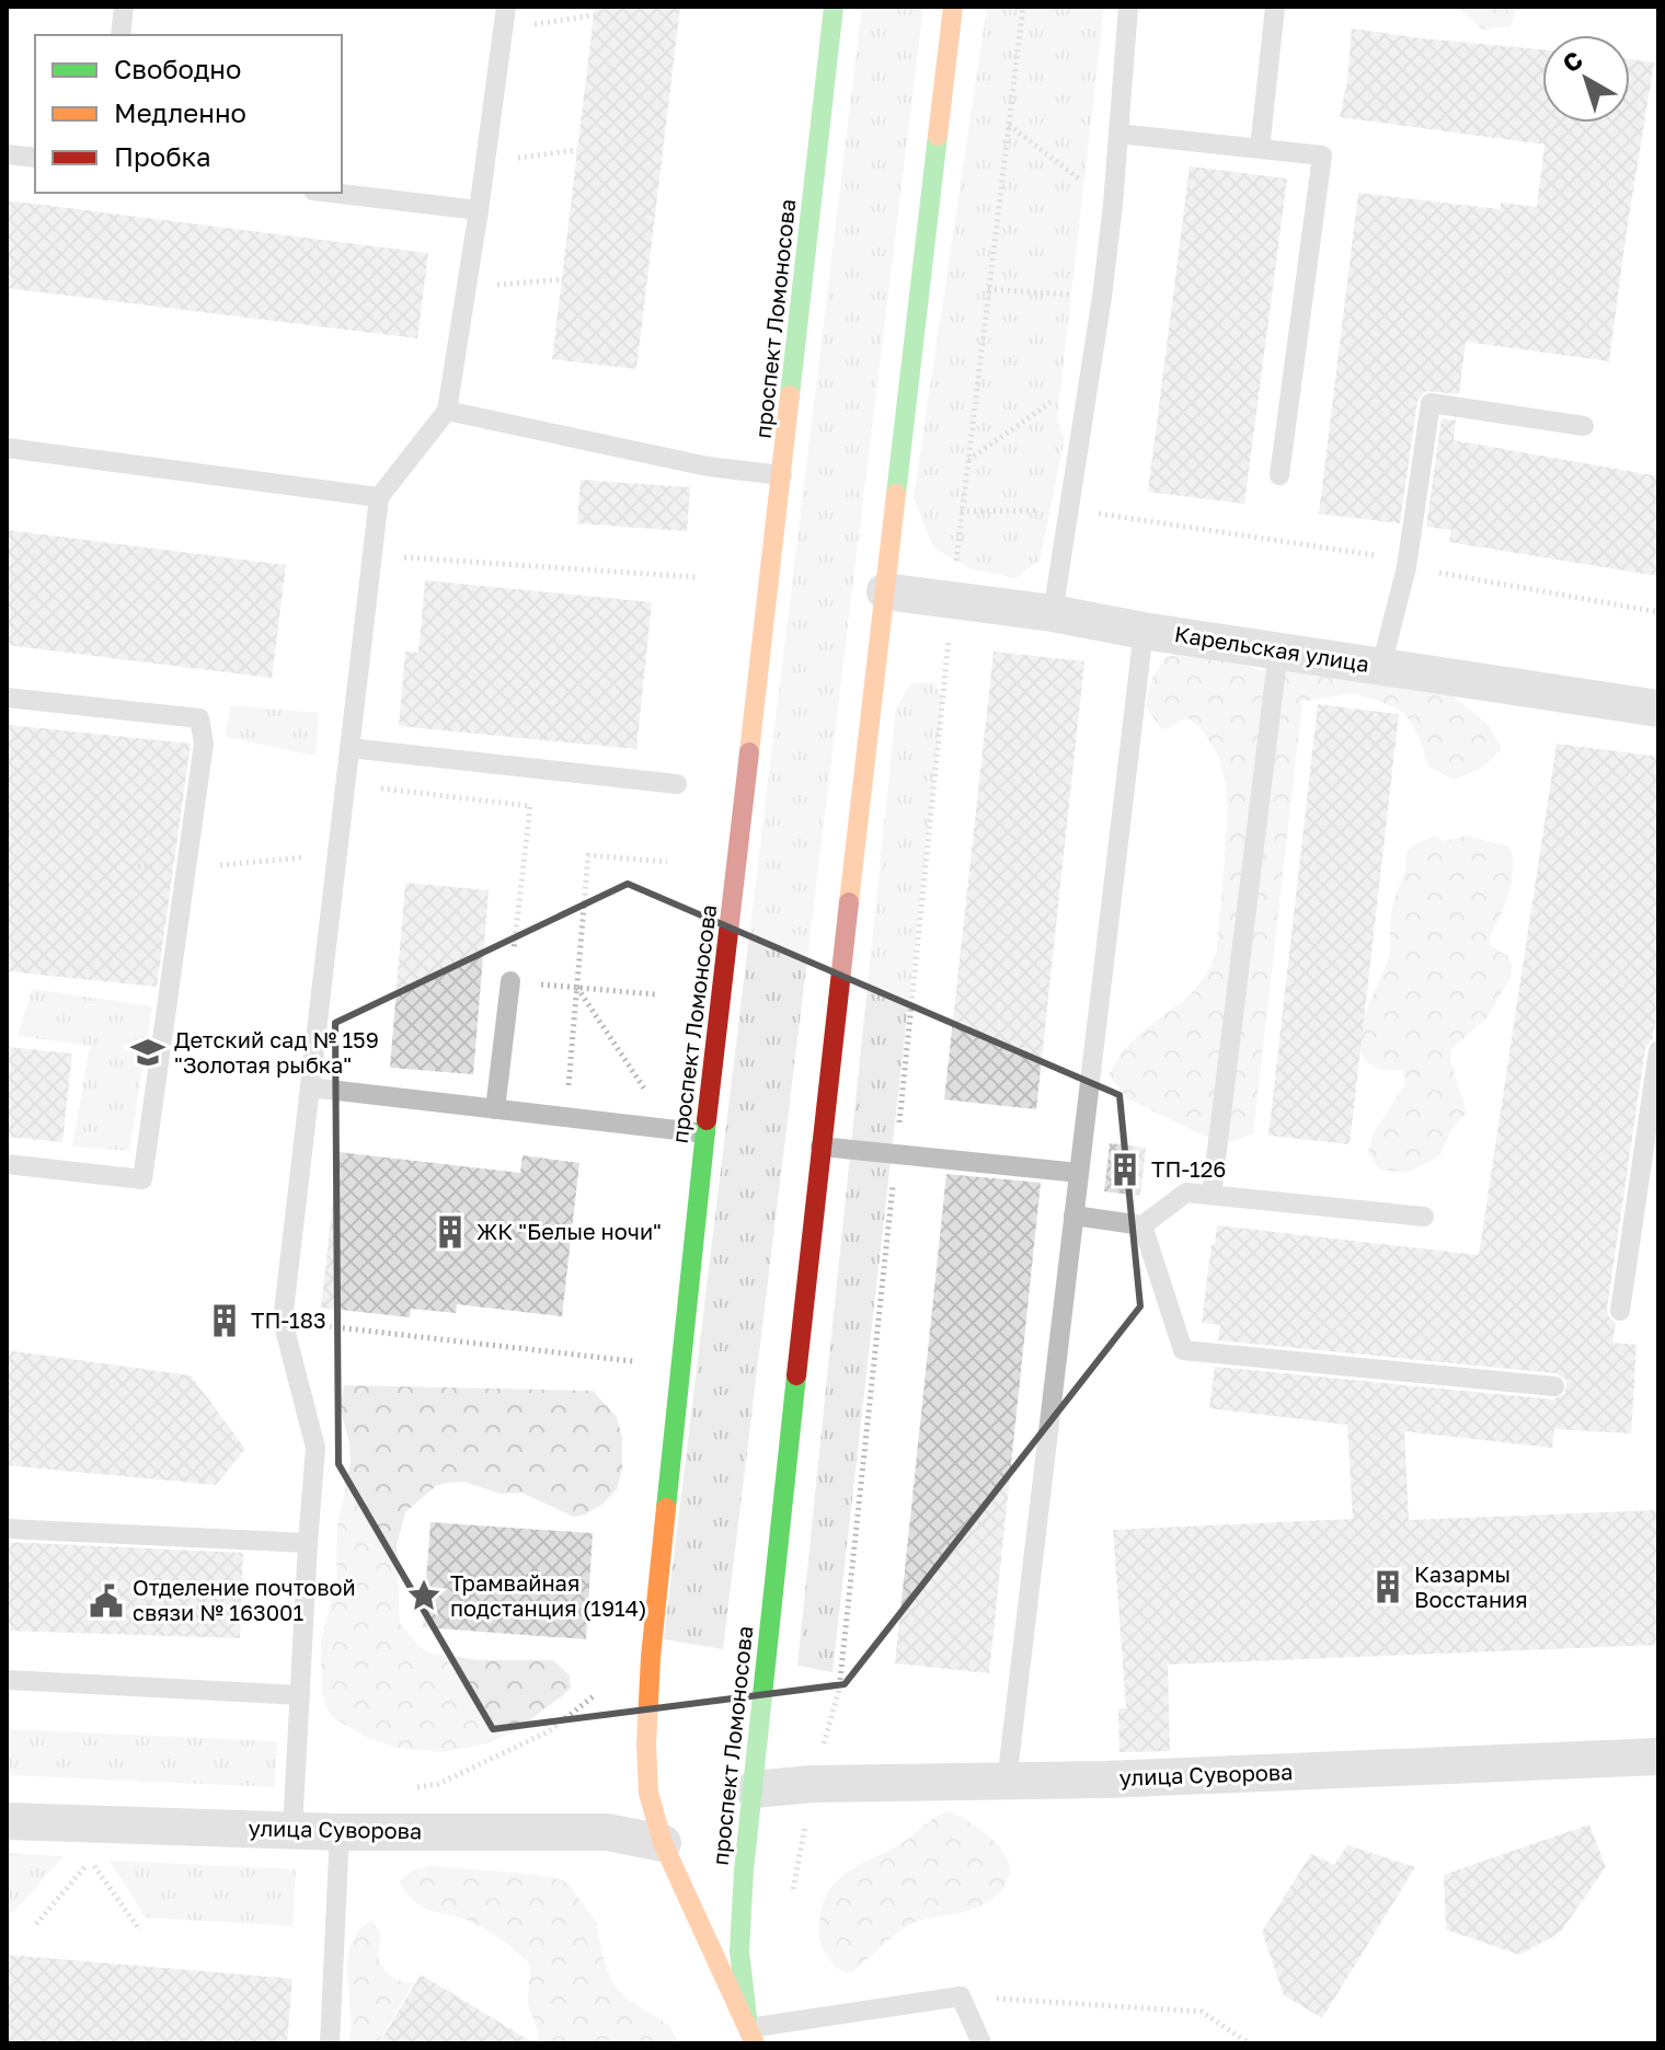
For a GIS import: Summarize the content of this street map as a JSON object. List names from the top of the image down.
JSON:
{
  "streets": {
    "main road": ["проспект Ломоносова"],
    "street": ["Карельская улица", "улица Суворова"]
  },
  "crossings": [
    ["проспект Ломоносова", "Карельская улица"],
    ["проспект Ломоносова", "улица Суворова"]
  ],
  "places": {
    "school or university": ["Детский сад № 159 \"Золотая рыбка\""],
    "building": [
      "ТП-126",
      "ЖК \"Белые ночи\"",
      "ТП-183",
      "Казармы Восстания"
    ],
    "place": ["Трамвайная подстанция (1914)"],
    "public building": ["Отделение почтовой связи № 163001"]
  },
  "legend": ["Свободно", "Медленно", "Пробка"],
  "north": "top left"
}
